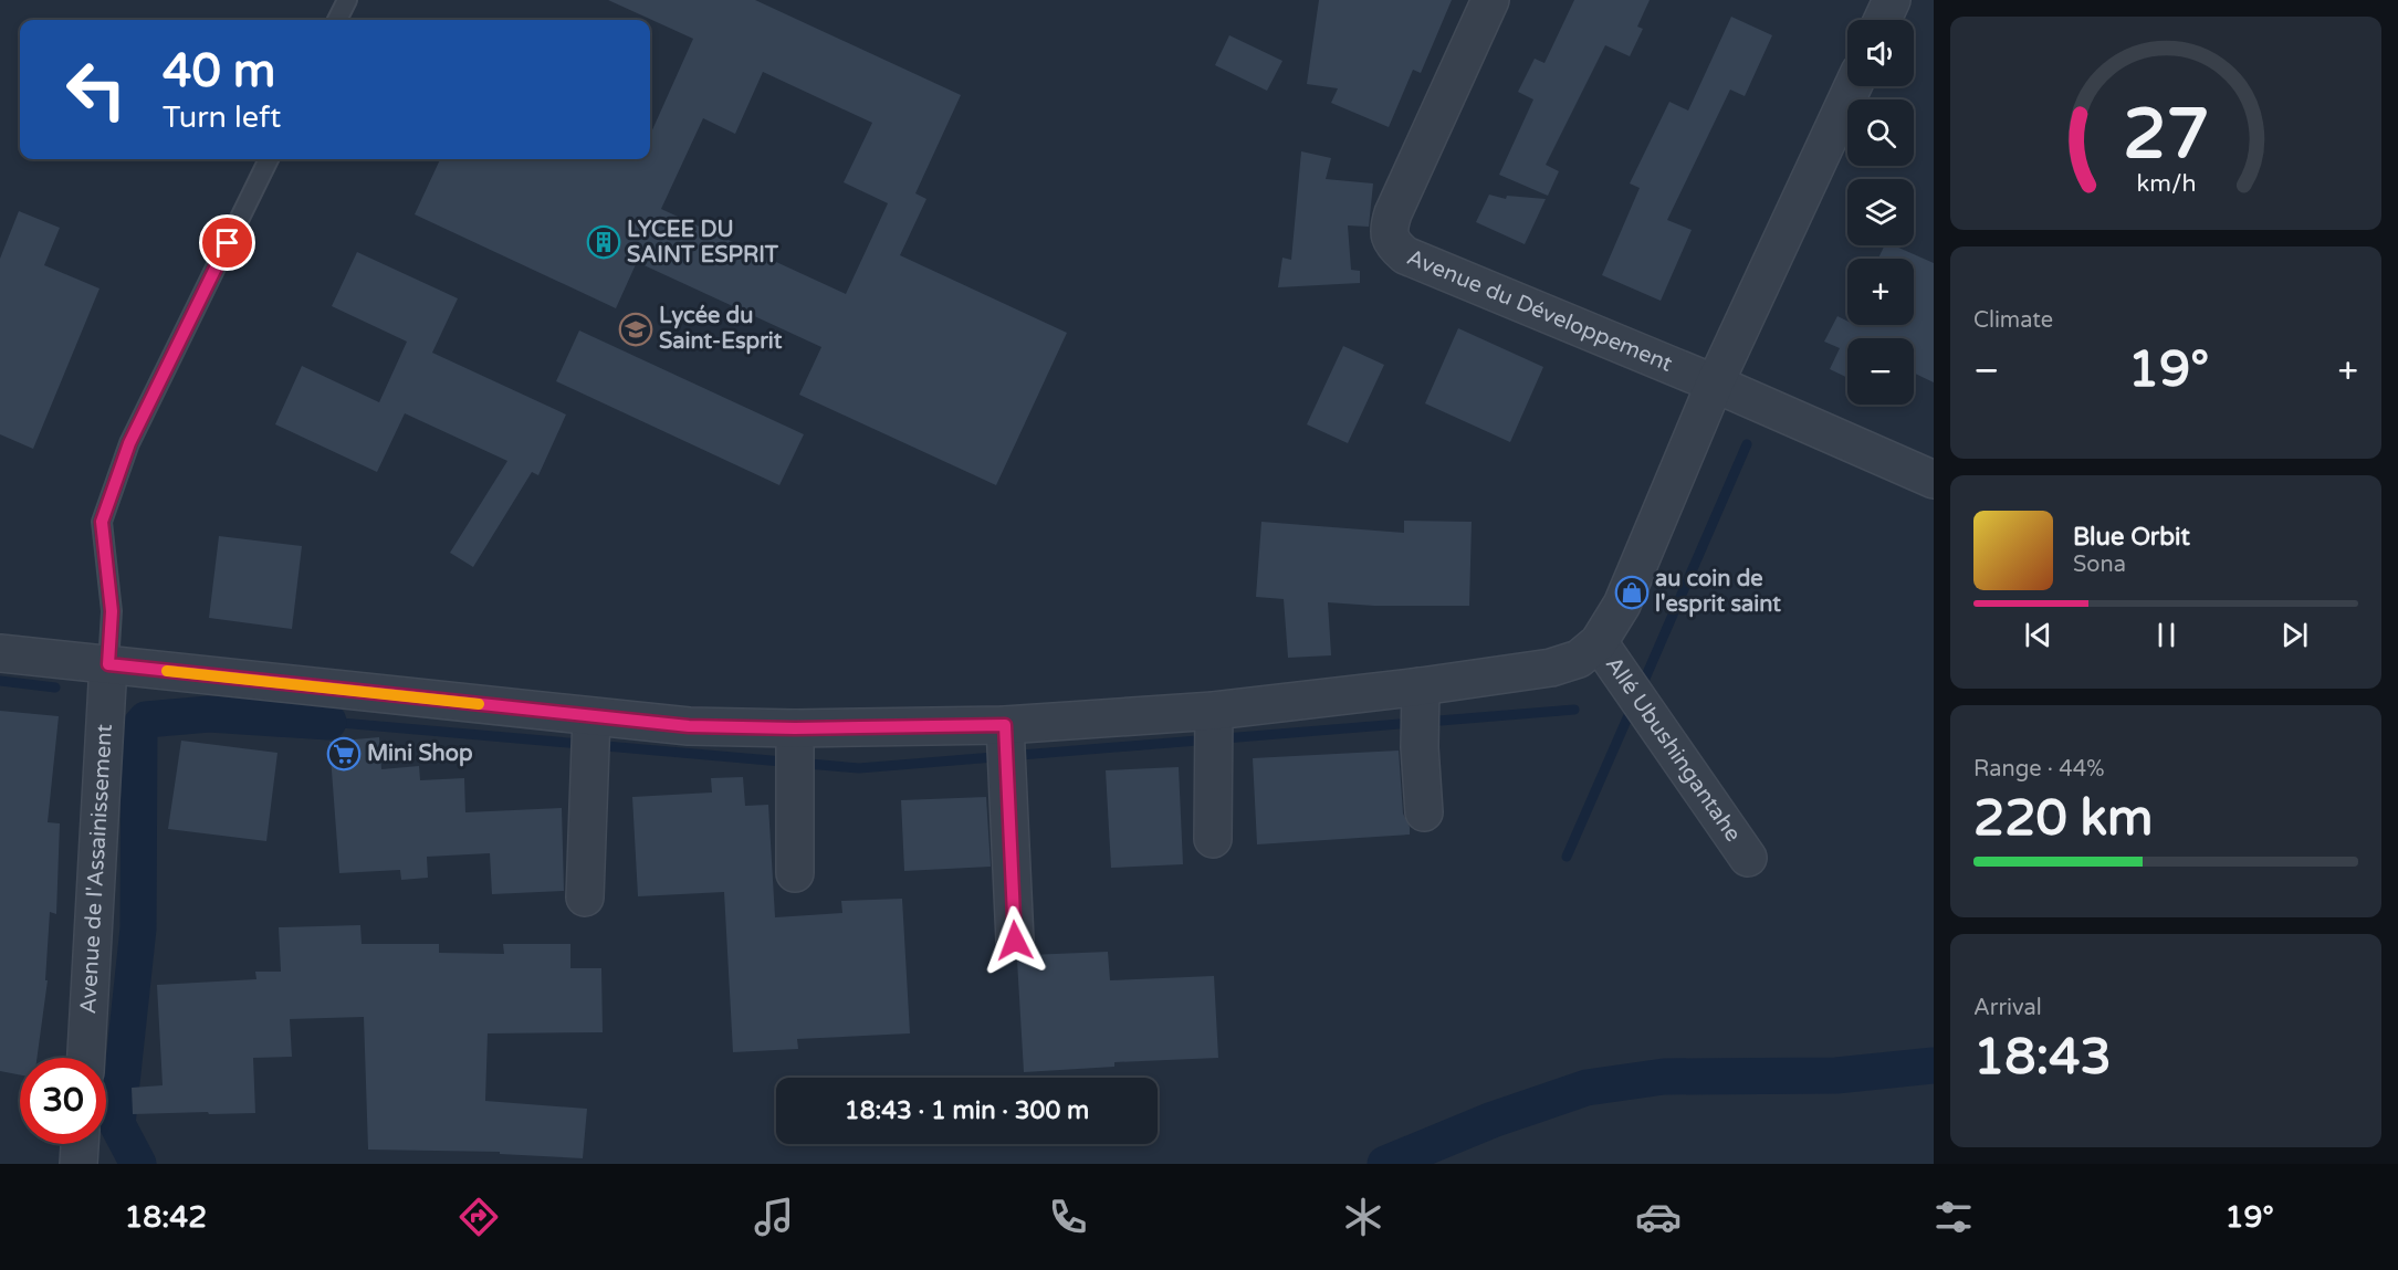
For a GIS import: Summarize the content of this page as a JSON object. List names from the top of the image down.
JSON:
{
  "streets": {
    "street": ["Avenue du Développement", "Allé Ubushingantahe", "Avenue de l'Assainissement"]
  },
  "places": {
    "building": ["LYCEE DU SAINT ESPRIT"],
    "school or university": ["Lycée du Saint-Esprit"],
    "shop": ["au coin de l'esprit saint"],
    "supermarket": ["Mini Shop"]
  },
  "page": {
    "map_buttons": ["+", "−"],
    "turn": ["40 m", "Turn left"],
    "tile": [
      "Climate",
      ["Range · 44%", "220 km"],
      ["Arrival", "18:43"]
    ],
    "heat": ["−", "19°", "+"],
    "song": ["Blue Orbit", "Sona"],
    "limit": "30",
    "trip": "18:43 · 1 min · 300 m",
    "tabs": ["18:42", "19°"],
    "gauge": ["27", "km/h"]
  }
}
